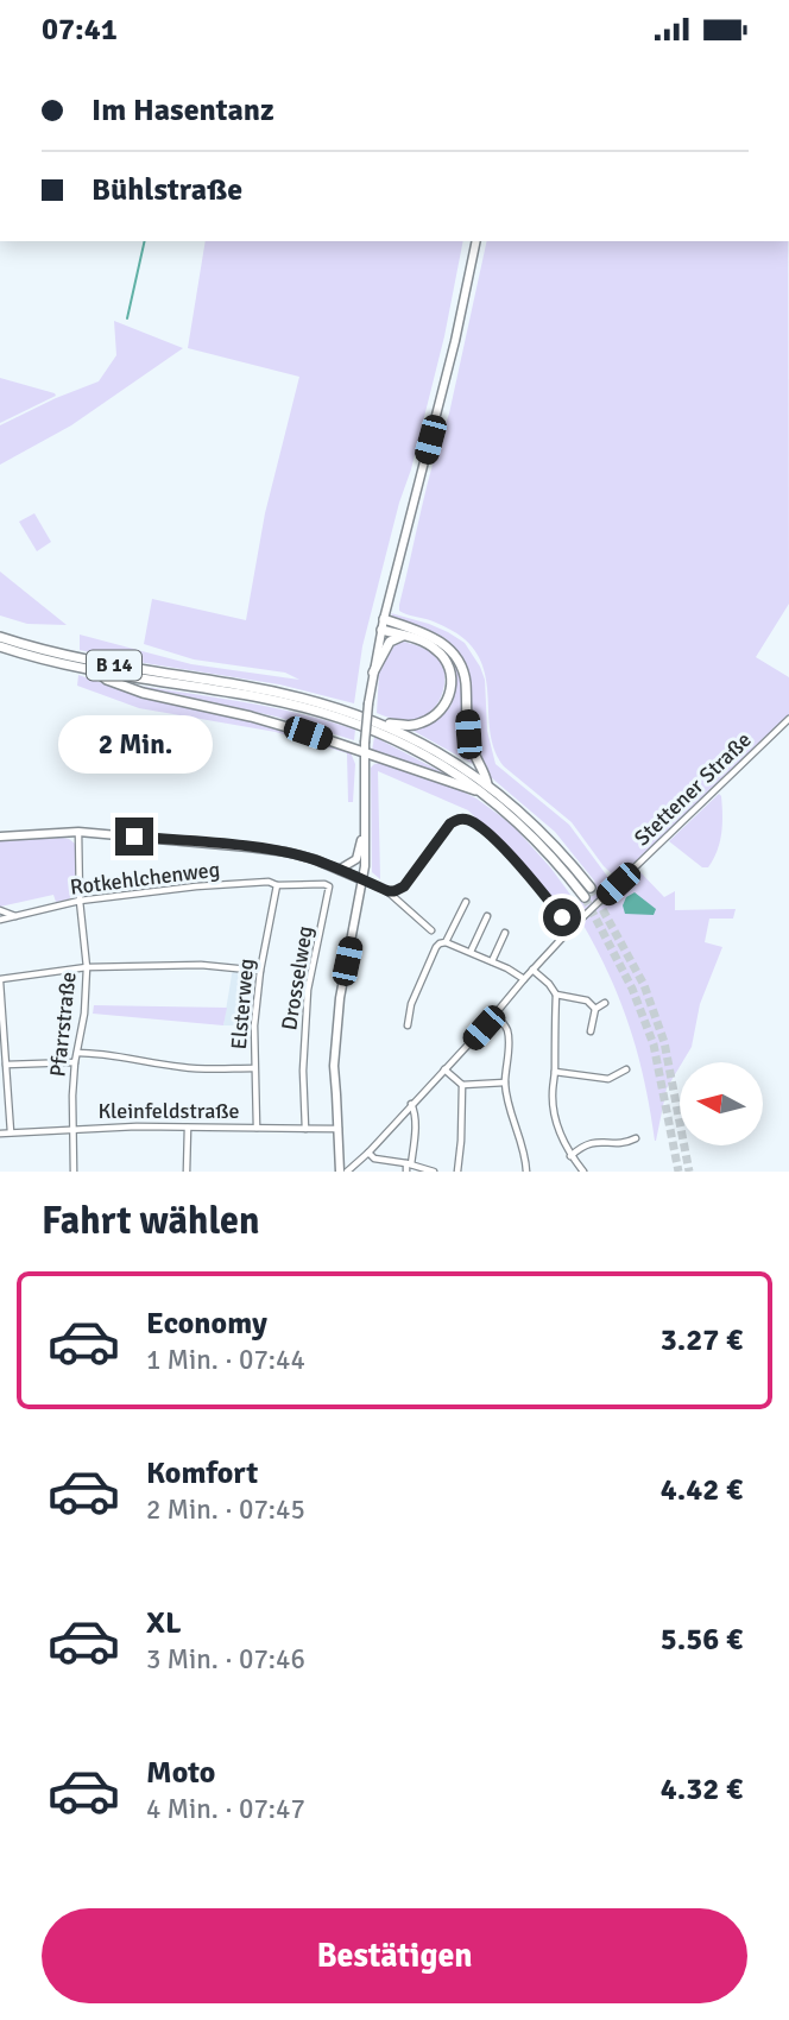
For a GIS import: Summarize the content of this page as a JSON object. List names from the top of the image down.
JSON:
{
  "streets": {
    "highway": ["B 14"],
    "street": [
      "Stettener Straße",
      "Rotkehlchenweg",
      "Drosselweg",
      "Elsterweg",
      "Pfarrstraße",
      "Kleinfeldstraße"
    ]
  },
  "crossings": [
    ["Rotkehlchenweg", "Drosselweg"],
    ["Rotkehlchenweg", "Elsterweg"],
    ["Rotkehlchenweg", "Pfarrstraße"],
    ["Drosselweg", "Elsterweg"],
    ["Drosselweg", "Kleinfeldstraße"],
    ["Elsterweg", "Kleinfeldstraße"],
    ["Pfarrstraße", "Kleinfeldstraße"]
  ],
  "north": "left",
  "page": {
    "status": "07:41",
    "banner": ["Im Hasentanz", "Bühlstraße"],
    "bubble": "2 Min.",
    "heading": "Fahrt wählen",
    "list": [
      {
        "name": "Economy",
        "note": "1 Min. · 07:44",
        "value": "3.27 €"
      },
      {
        "name": "Komfort",
        "note": "2 Min. · 07:45",
        "value": "4.42 €"
      },
      {
        "name": "XL",
        "note": "3 Min. · 07:46",
        "value": "5.56 €"
      },
      {
        "name": "Moto",
        "note": "4 Min. · 07:47",
        "value": "4.32 €"
      }
    ],
    "buttons": "Bestätigen"
  }
}
